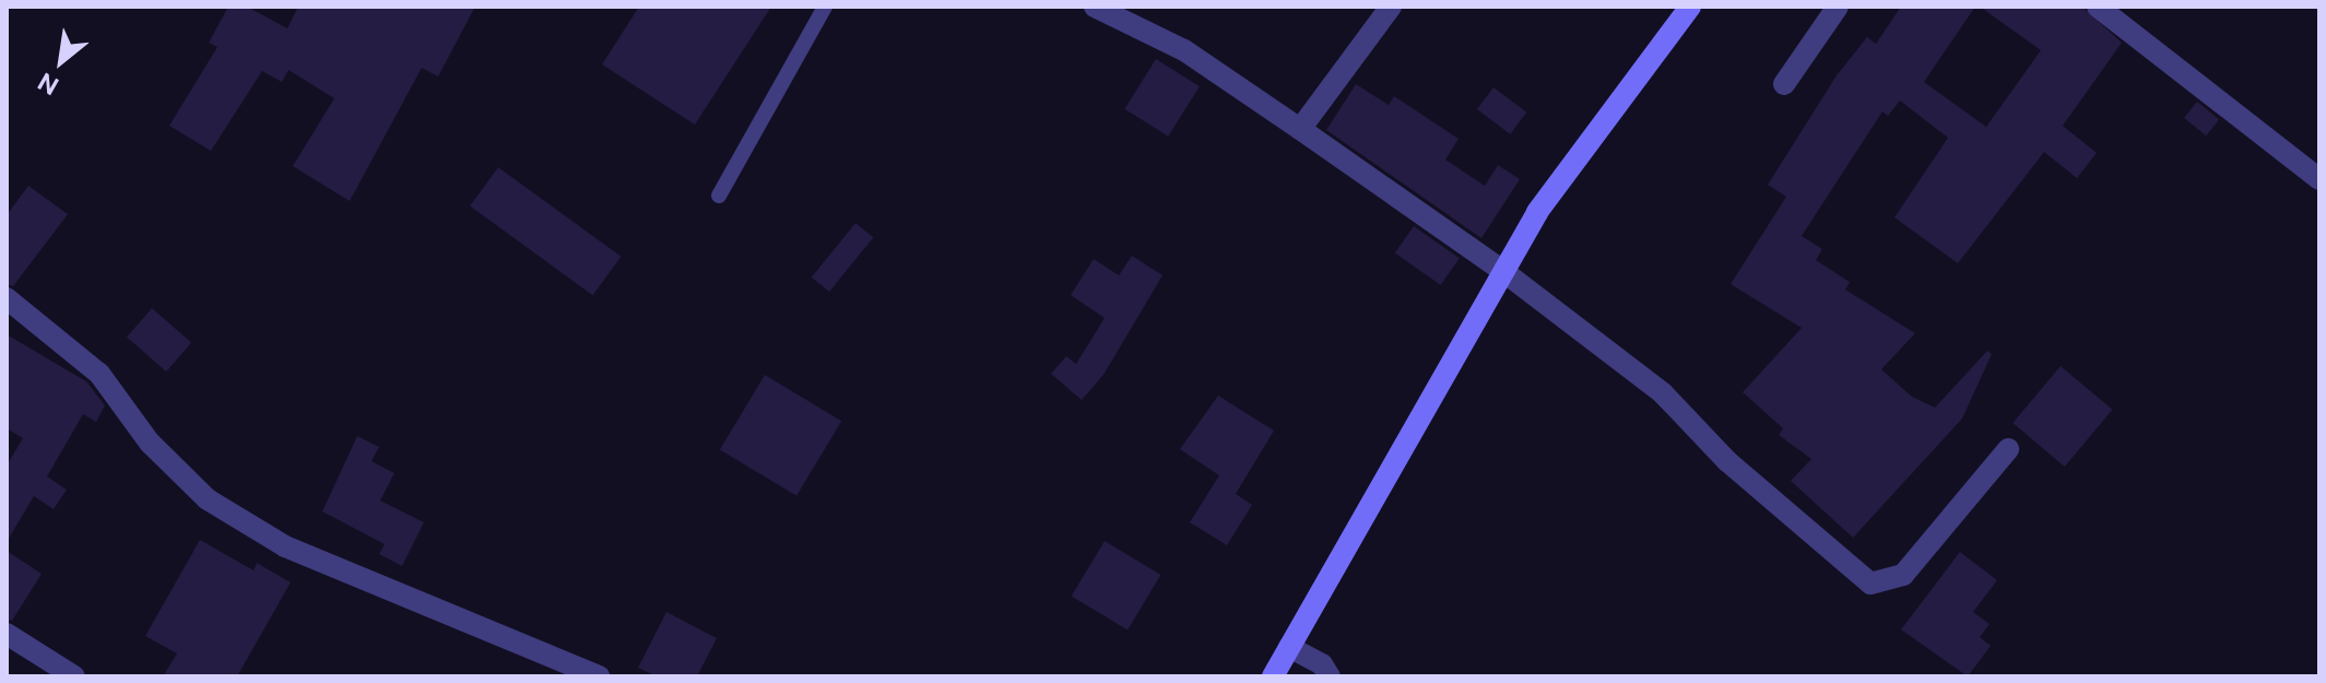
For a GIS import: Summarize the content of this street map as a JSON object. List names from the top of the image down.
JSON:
{
  "north": "bottom left"
}
